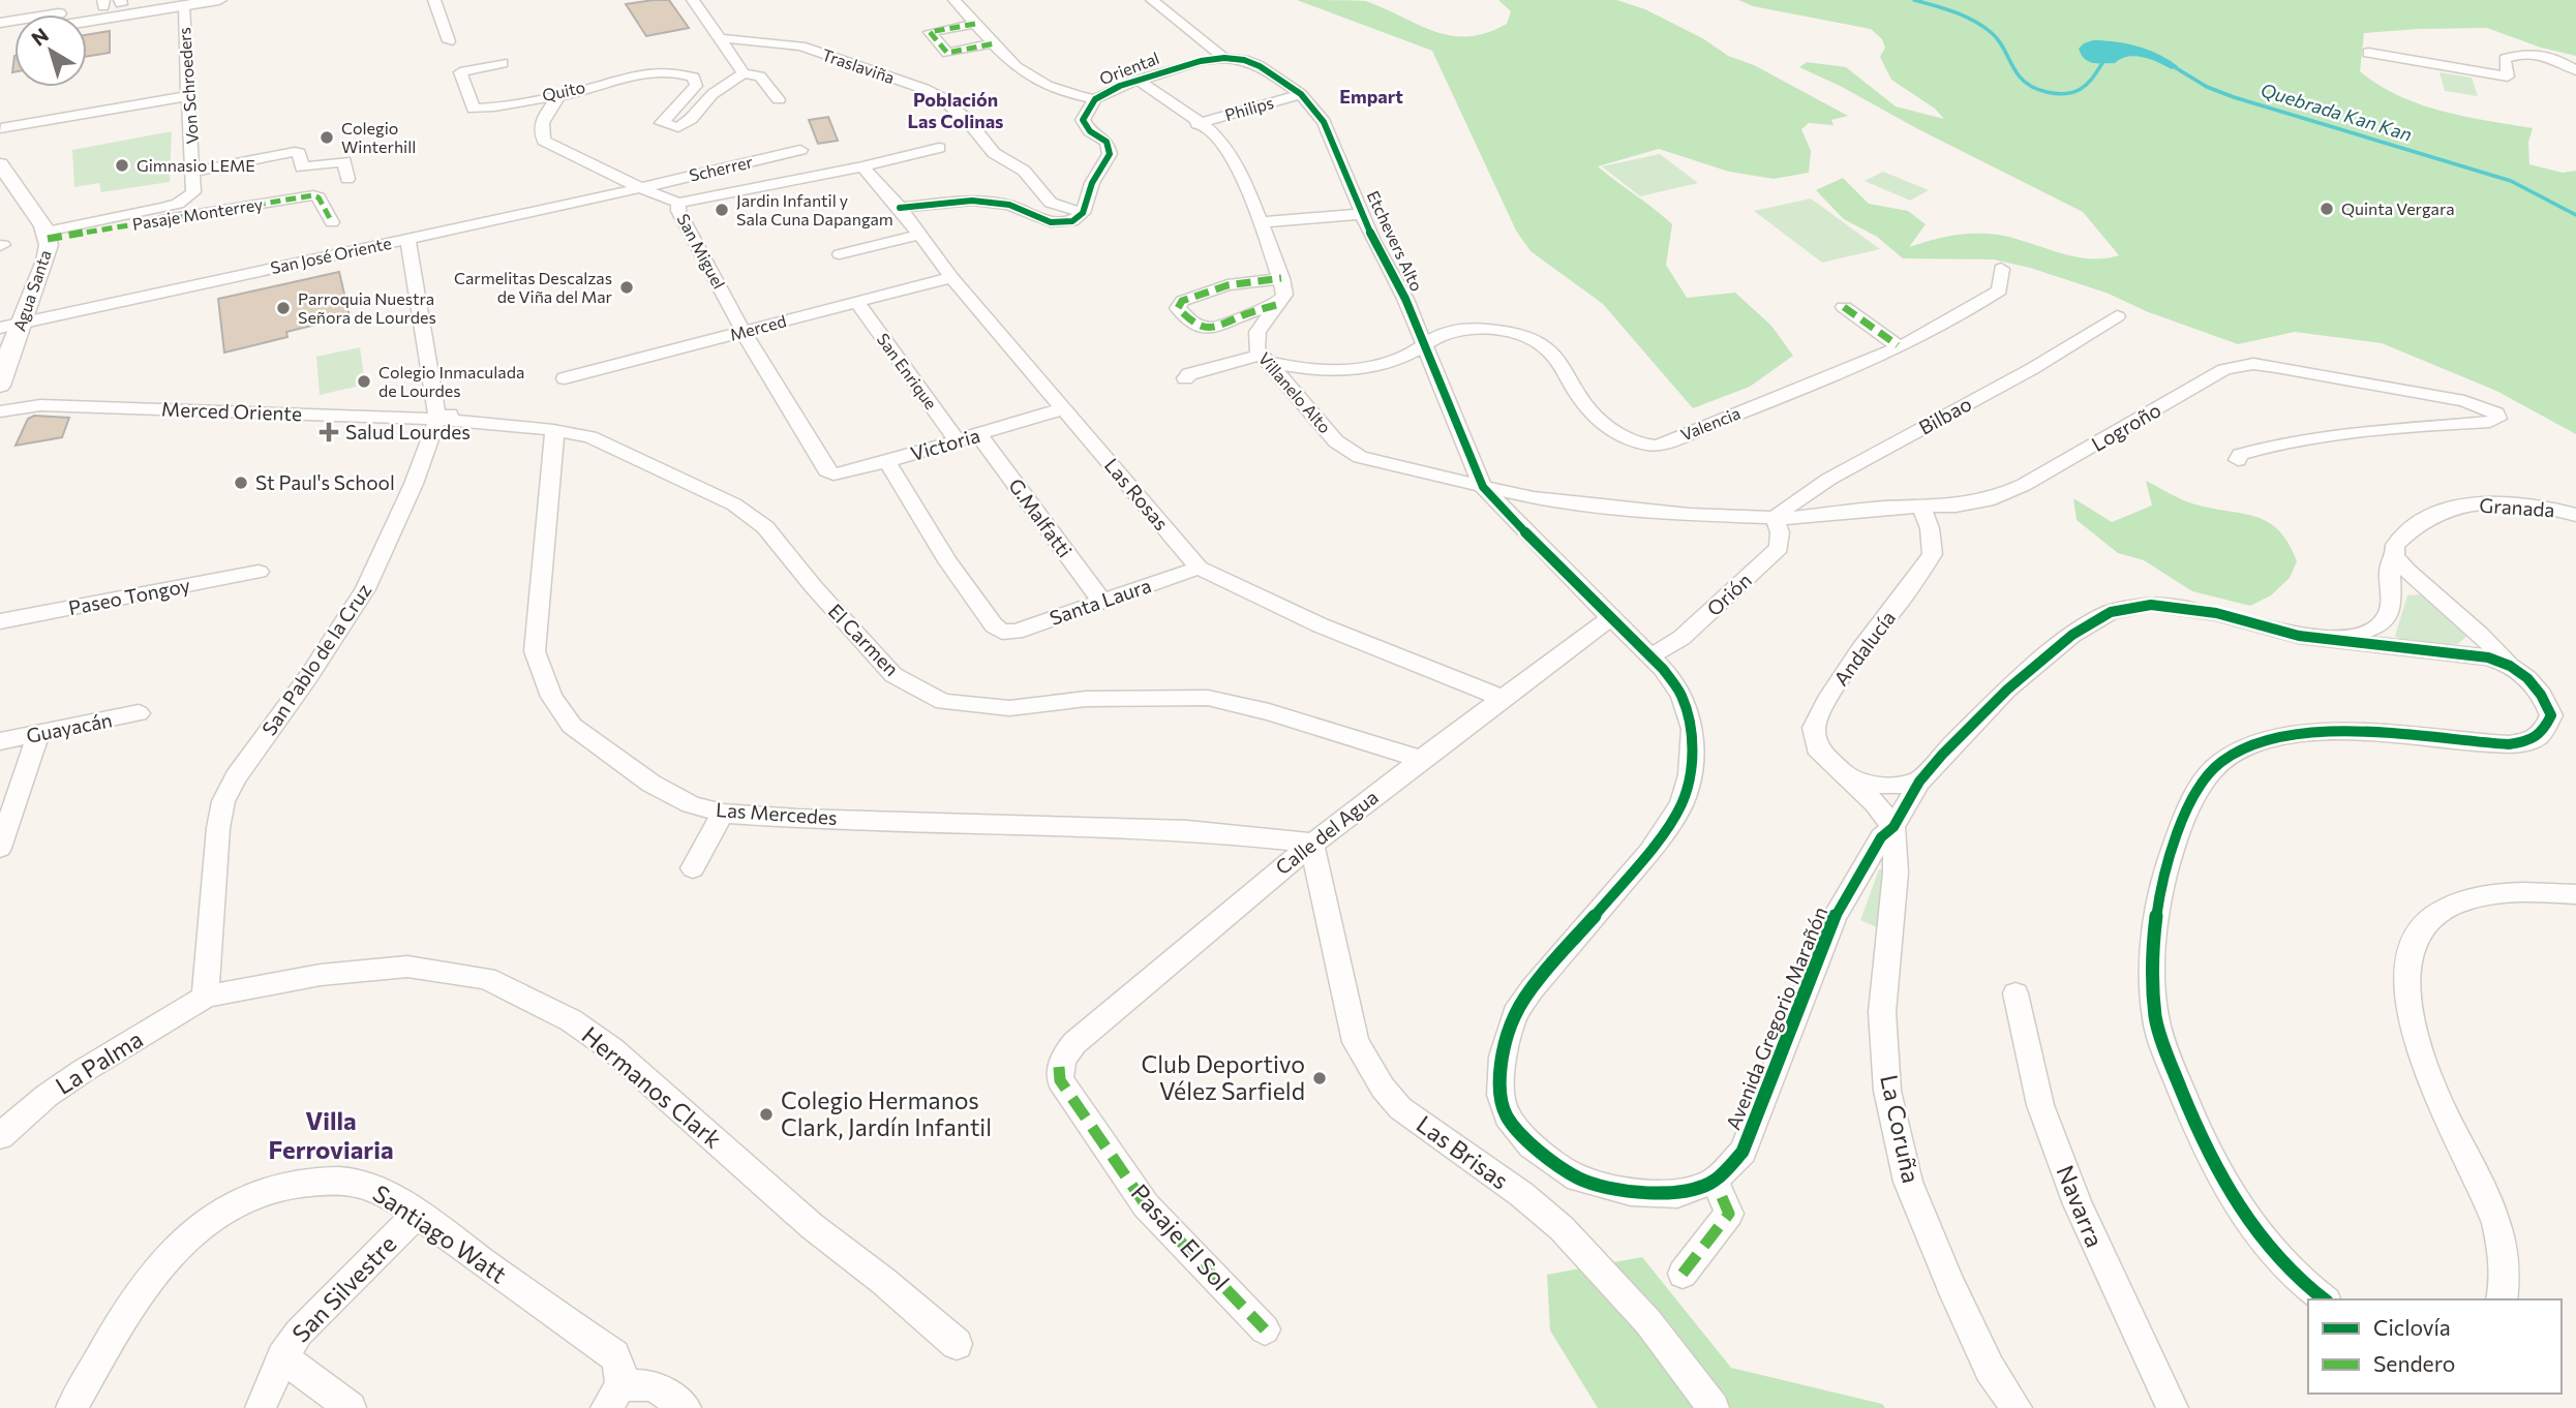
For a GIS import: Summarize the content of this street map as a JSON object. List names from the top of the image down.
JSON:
{
  "streets": {
    "main road": ["Agua Santa"],
    "street": [
      "Traslaviña",
      "Oriental",
      "Von Schroeders",
      "Quito",
      "Philips",
      "Scherrer",
      "Pasaje Monterrey",
      "Etchevers Alto",
      "San Miguel",
      "San José Oriente",
      "Merced",
      "San Enrique",
      "Villanelo Alto",
      "Merced Oriente",
      "Bilbao",
      "Valencia",
      "Logroño",
      "Victoria",
      "Las Rosas",
      "Granada",
      "G.Malfatti",
      "Orión",
      "Paseo Tongoy",
      "Santa Laura",
      "El Carmen",
      "Andalucía",
      "San Pablo de la Cruz",
      "Guayacán",
      "Las Mercedes",
      "Calle del Agua",
      "Avenida Gregorio Marañón",
      "La Palma",
      "Hermanos Clark",
      "La Coruña",
      "Las Brisas",
      "Navarra",
      "Santiago Watt",
      "Pasaje El Sol",
      "San Silvestre"
    ]
  },
  "crossings": [
    ["Traslaviña", "Oriental"],
    ["Oriental", "Etchevers Alto"],
    ["Von Schroeders", "Pasaje Monterrey"],
    ["Von Schroeders", "Agua Santa"],
    ["Quito", "San Miguel"],
    ["Philips", "Etchevers Alto"],
    ["Scherrer", "San Miguel"],
    ["Scherrer", "San José Oriente"],
    ["Pasaje Monterrey", "Agua Santa"],
    ["Etchevers Alto", "Villanelo Alto"],
    ["Etchevers Alto", "Valencia"],
    ["Etchevers Alto", "Logroño"],
    ["Etchevers Alto", "Avenida Gregorio Marañón"],
    ["San Miguel", "San José Oriente"],
    ["San Miguel", "Merced"],
    ["San Miguel", "Victoria"],
    ["San José Oriente", "Agua Santa"],
    ["San José Oriente", "San Pablo de la Cruz"],
    ["Merced", "San Enrique"],
    ["Merced", "Las Rosas"],
    ["San Enrique", "Victoria"],
    ["Villanelo Alto", "Logroño"],
    ["Villanelo Alto", "Avenida Gregorio Marañón"],
    ["Merced Oriente", "El Carmen"],
    ["Merced Oriente", "San Pablo de la Cruz"],
    ["Bilbao", "Logroño"],
    ["Bilbao", "Orión"],
    ["Logroño", "Orión"],
    ["Logroño", "Andalucía"],
    ["Logroño", "Avenida Gregorio Marañón"],
    ["Victoria", "Las Rosas"],
    ["Victoria", "G.Malfatti"],
    ["Victoria", "Santa Laura"],
    ["Las Rosas", "Santa Laura"],
    ["Las Rosas", "Calle del Agua"],
    ["G.Malfatti", "Santa Laura"],
    ["Orión", "Avenida Gregorio Marañón"],
    ["El Carmen", "San Pablo de la Cruz"],
    ["El Carmen", "Las Mercedes"],
    ["El Carmen", "Calle del Agua"],
    ["Andalucía", "Avenida Gregorio Marañón"],
    ["Andalucía", "La Coruña"],
    ["San Pablo de la Cruz", "La Palma"],
    ["San Pablo de la Cruz", "Hermanos Clark"],
    ["Las Mercedes", "Calle del Agua"],
    ["Las Mercedes", "Las Brisas"],
    ["Calle del Agua", "Avenida Gregorio Marañón"],
    ["Calle del Agua", "Las Brisas"],
    ["Calle del Agua", "Pasaje El Sol"],
    ["Avenida Gregorio Marañón", "La Coruña"],
    ["La Palma", "Hermanos Clark"],
    ["Santiago Watt", "San Silvestre"]
  ],
  "districts": ["Empart", "Población Las Colinas", "Villa Ferroviaria"],
  "water": ["Quebrada Kan Kan"],
  "places": {
    "other": [
      "Colegio Winterhill",
      "Gimnasio LEME",
      "Quinta Vergara",
      "Jardin Infantil y Sala Cuna Dapangam",
      "Carmelitas Descalzas de Viña del Mar",
      "Parroquia Nuestra Señora de Lourdes",
      "Colegio Inmaculada de Lourdes",
      "St Paul's School",
      "Club Deportivo Vélez Sarfield",
      "Colegio Hermanos Clark, Jardín Infantil"
    ],
    "health": ["Salud Lourdes"]
  },
  "legend": ["Ciclovía", "Sendero"],
  "north": "top left"
}
